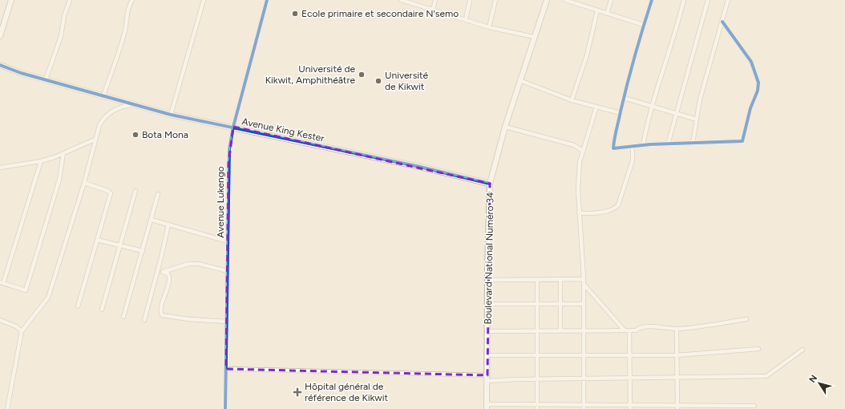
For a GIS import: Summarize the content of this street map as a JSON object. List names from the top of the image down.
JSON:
{
  "streets": {
    "street": ["Avenue King Kester", "Avenue Lukengo", "Boulevard National Numéro 34"]
  },
  "crossings": [
    ["Avenue King Kester", "Avenue Lukengo"],
    ["Avenue King Kester", "Boulevard National Numéro 34"]
  ],
  "places": {
    "other": [
      "Ecole primaire et secondaire N'semo",
      "Université de Kikwit, Amphithéâtre",
      "Université de Kikwit",
      "Bota Mona"
    ],
    "health": ["Hôpital général de référence de Kikwit"]
  },
  "north": "top left"
}
